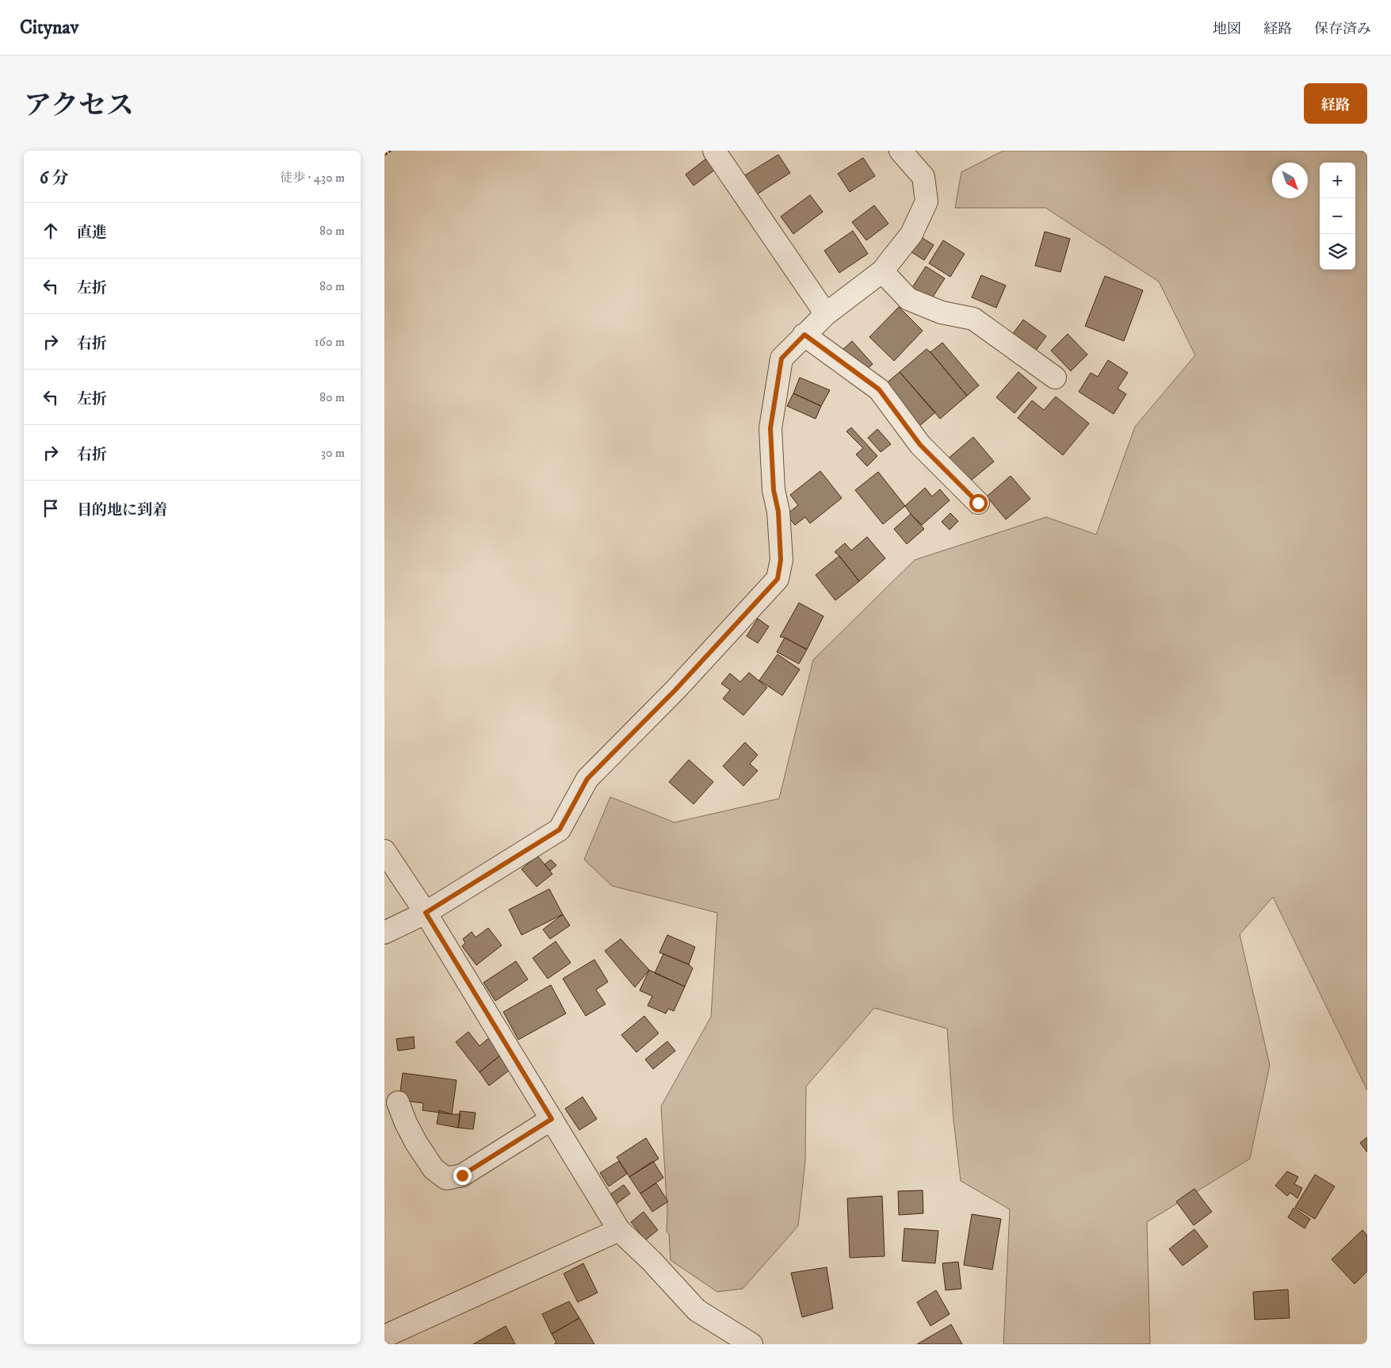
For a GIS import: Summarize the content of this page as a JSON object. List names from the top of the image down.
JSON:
{
  "north": "bottom right",
  "page": {
    "header": "Citynav",
    "nav": ["地図", "経路", "保存済み"],
    "title": "アクセス",
    "buttons": "経路",
    "heading": ["6 分", "徒歩 · 430 m"],
    "map_buttons": ["+", "−"],
    "list": [
      ["直進", "80 m"],
      ["左折", "80 m"],
      ["右折", "160 m"],
      ["左折", "80 m"],
      ["右折", "30 m"],
      "目的地に到着"
    ]
  }
}
